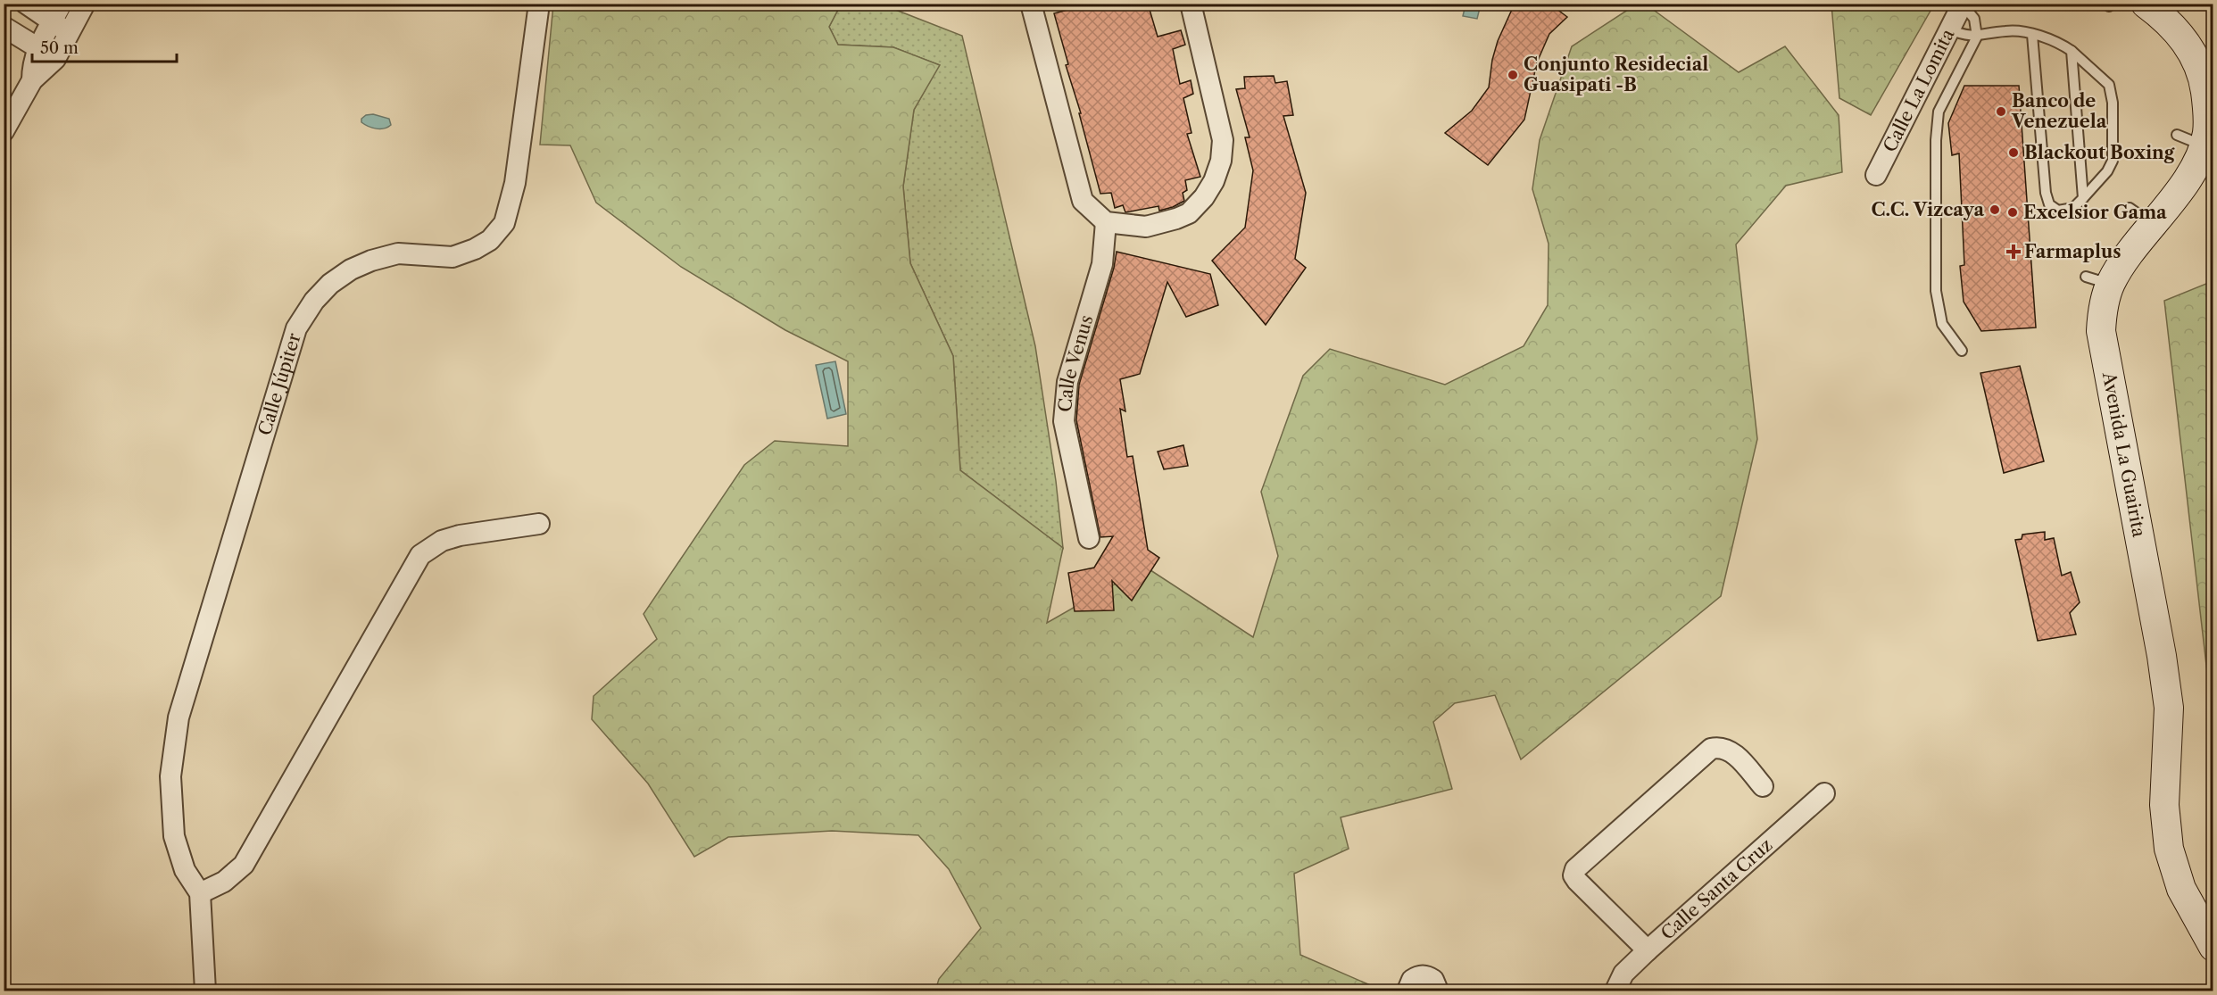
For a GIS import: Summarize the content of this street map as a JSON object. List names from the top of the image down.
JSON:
{
  "streets": {
    "street": [
      "Calle La Lomita",
      "Calle Venus",
      "Calle Júpiter",
      "Avenida La Guairita",
      "Calle Santa Cruz"
    ]
  },
  "places": {
    "other": [
      "Conjunto Residecial Guasipati -B",
      "Banco de Venezuela",
      "Blackout Boxing",
      "C.C. Vizcaya",
      "Excelsior Gama"
    ],
    "health": ["Farmaplus"]
  },
  "scale_bar": "50 m"
}
